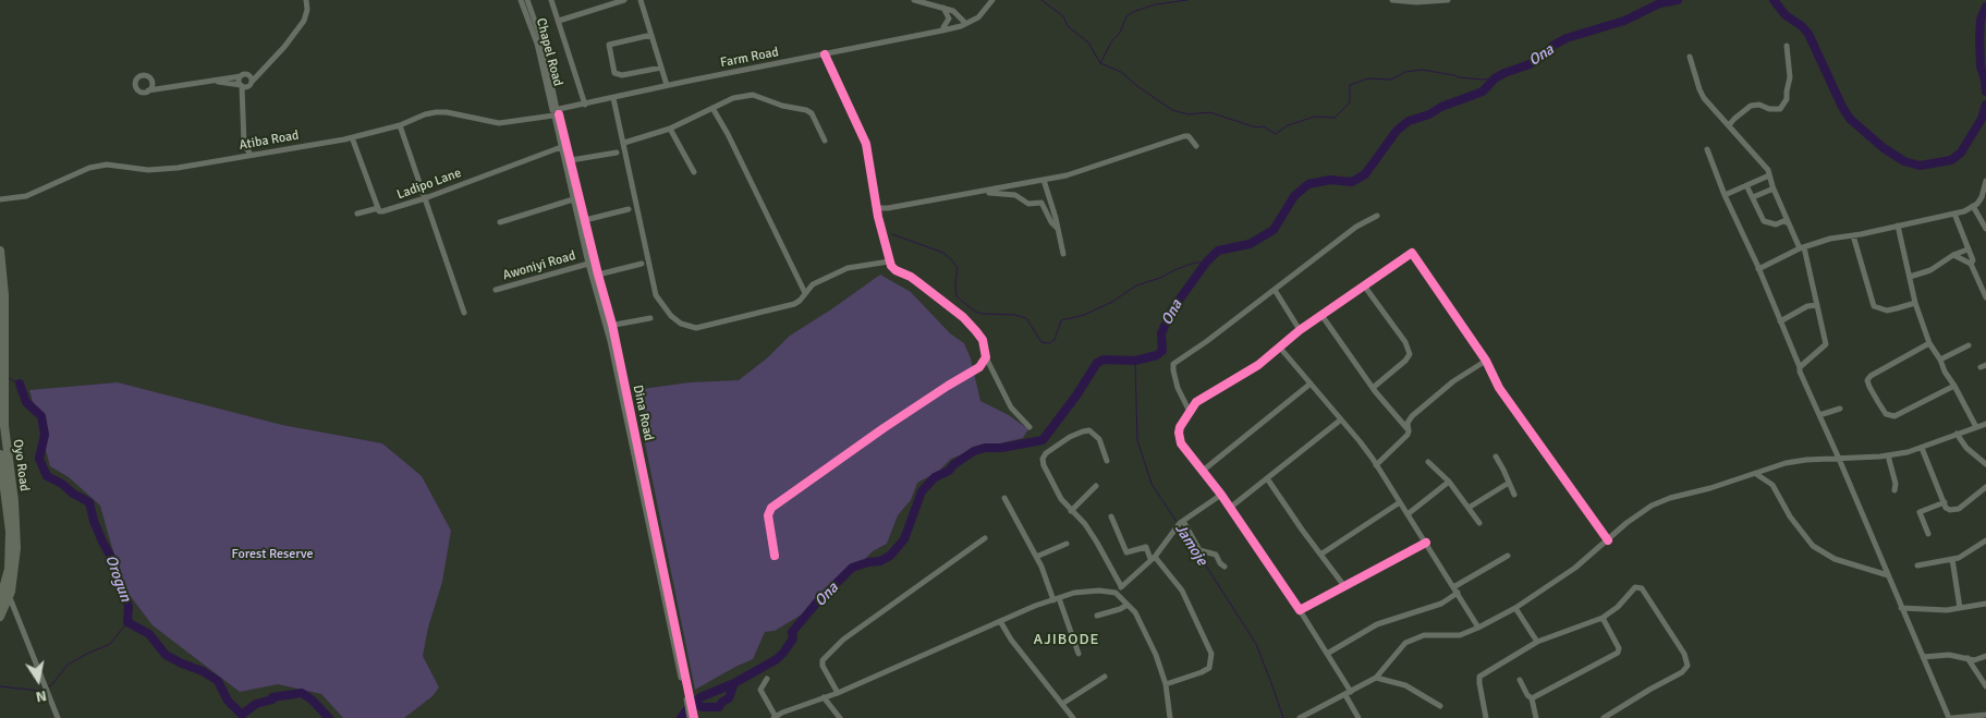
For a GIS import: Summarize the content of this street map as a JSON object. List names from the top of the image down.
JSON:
{
  "streets": {
    "highway": ["Oyo Road"],
    "street": [
      "Chapel Road",
      "Farm Road",
      "Atiba Road",
      "Ladipo Lane",
      "Awoniyi Road",
      "Dina Road"
    ]
  },
  "crossings": [
    ["Chapel Road", "Farm Road"],
    ["Chapel Road", "Atiba Road"],
    ["Chapel Road", "Dina Road"],
    ["Farm Road", "Atiba Road"],
    ["Farm Road", "Dina Road"],
    ["Atiba Road", "Dina Road"],
    ["Ladipo Lane", "Dina Road"],
    ["Awoniyi Road", "Dina Road"]
  ],
  "districts": ["AJIBODE"],
  "water": ["Ona", "Jamoje", "Orogun"],
  "parks": ["Forest Reserve"],
  "north": "bottom"
}
